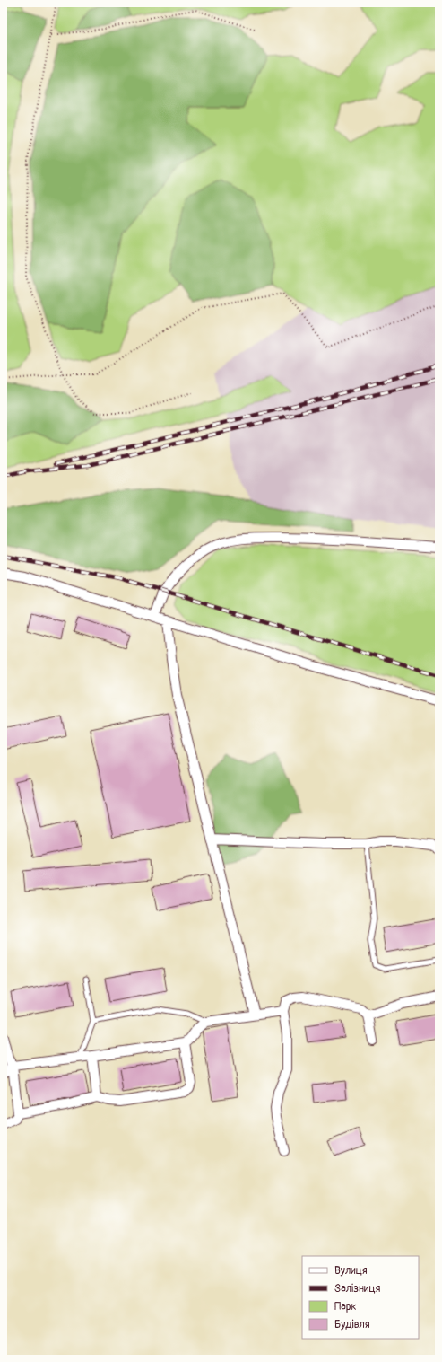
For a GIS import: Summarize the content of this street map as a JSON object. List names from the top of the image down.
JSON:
{
  "legend": [
    "Вулиця",
    "Залізниця",
    "Парк",
    "Будівля"
  ]
}
